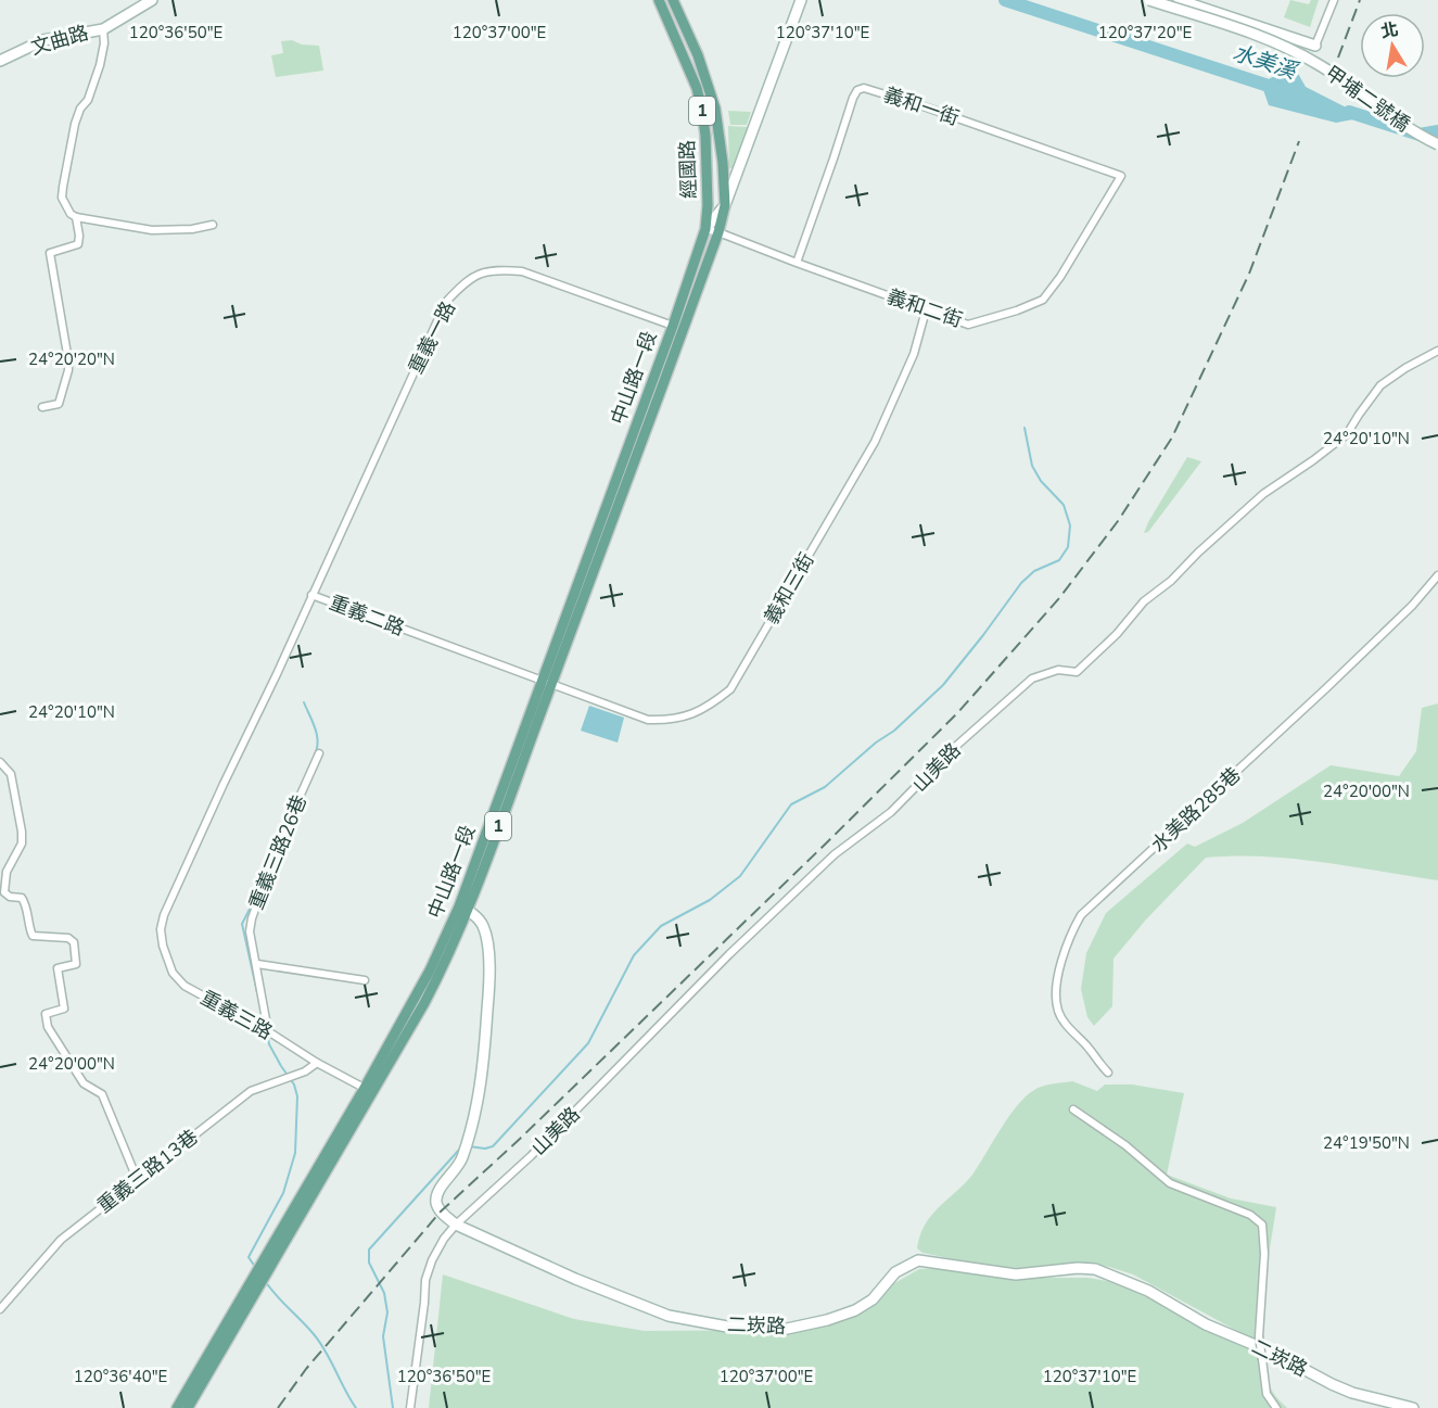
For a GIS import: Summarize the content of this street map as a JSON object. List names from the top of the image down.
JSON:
{
  "streets": {
    "main road": ["1", "經國路", "中山路一段"],
    "street": [
      "文曲路",
      "甲埔二號橋",
      "義和一街",
      "義和二街",
      "重義一路",
      "義和三街",
      "重義二路",
      "山美路",
      "水美路285巷",
      "重義三路26巷",
      "重義三路",
      "重義三路13巷",
      "二崁路"
    ]
  },
  "crossings": [
    ["義和一街", "義和二街"],
    ["經國路", "義和二街"],
    ["經國路", "中山路一段"],
    ["義和二街", "中山路一段"],
    ["義和二街", "義和三街"],
    ["重義一路", "中山路一段"],
    ["重義一路", "重義二路"],
    ["中山路一段", "義和三街"],
    ["中山路一段", "重義二路"],
    ["中山路一段", "重義三路"],
    ["中山路一段", "二崁路"],
    ["義和三街", "重義二路"],
    ["重義二路", "重義三路"],
    ["山美路", "二崁路"],
    ["重義三路26巷", "重義三路"],
    ["重義三路", "重義三路13巷"]
  ],
  "water": ["水美溪"],
  "north": "top",
  "coordinates": [
    "120°36'50\"E",
    "120°37'00\"E",
    "120°37'10\"E",
    "120°37'20\"E",
    "24°20'20\"N",
    "24°20'10\"N",
    "24°20'00\"N",
    "24°19'50\"N",
    "120°36'40\"E"
  ]
}
